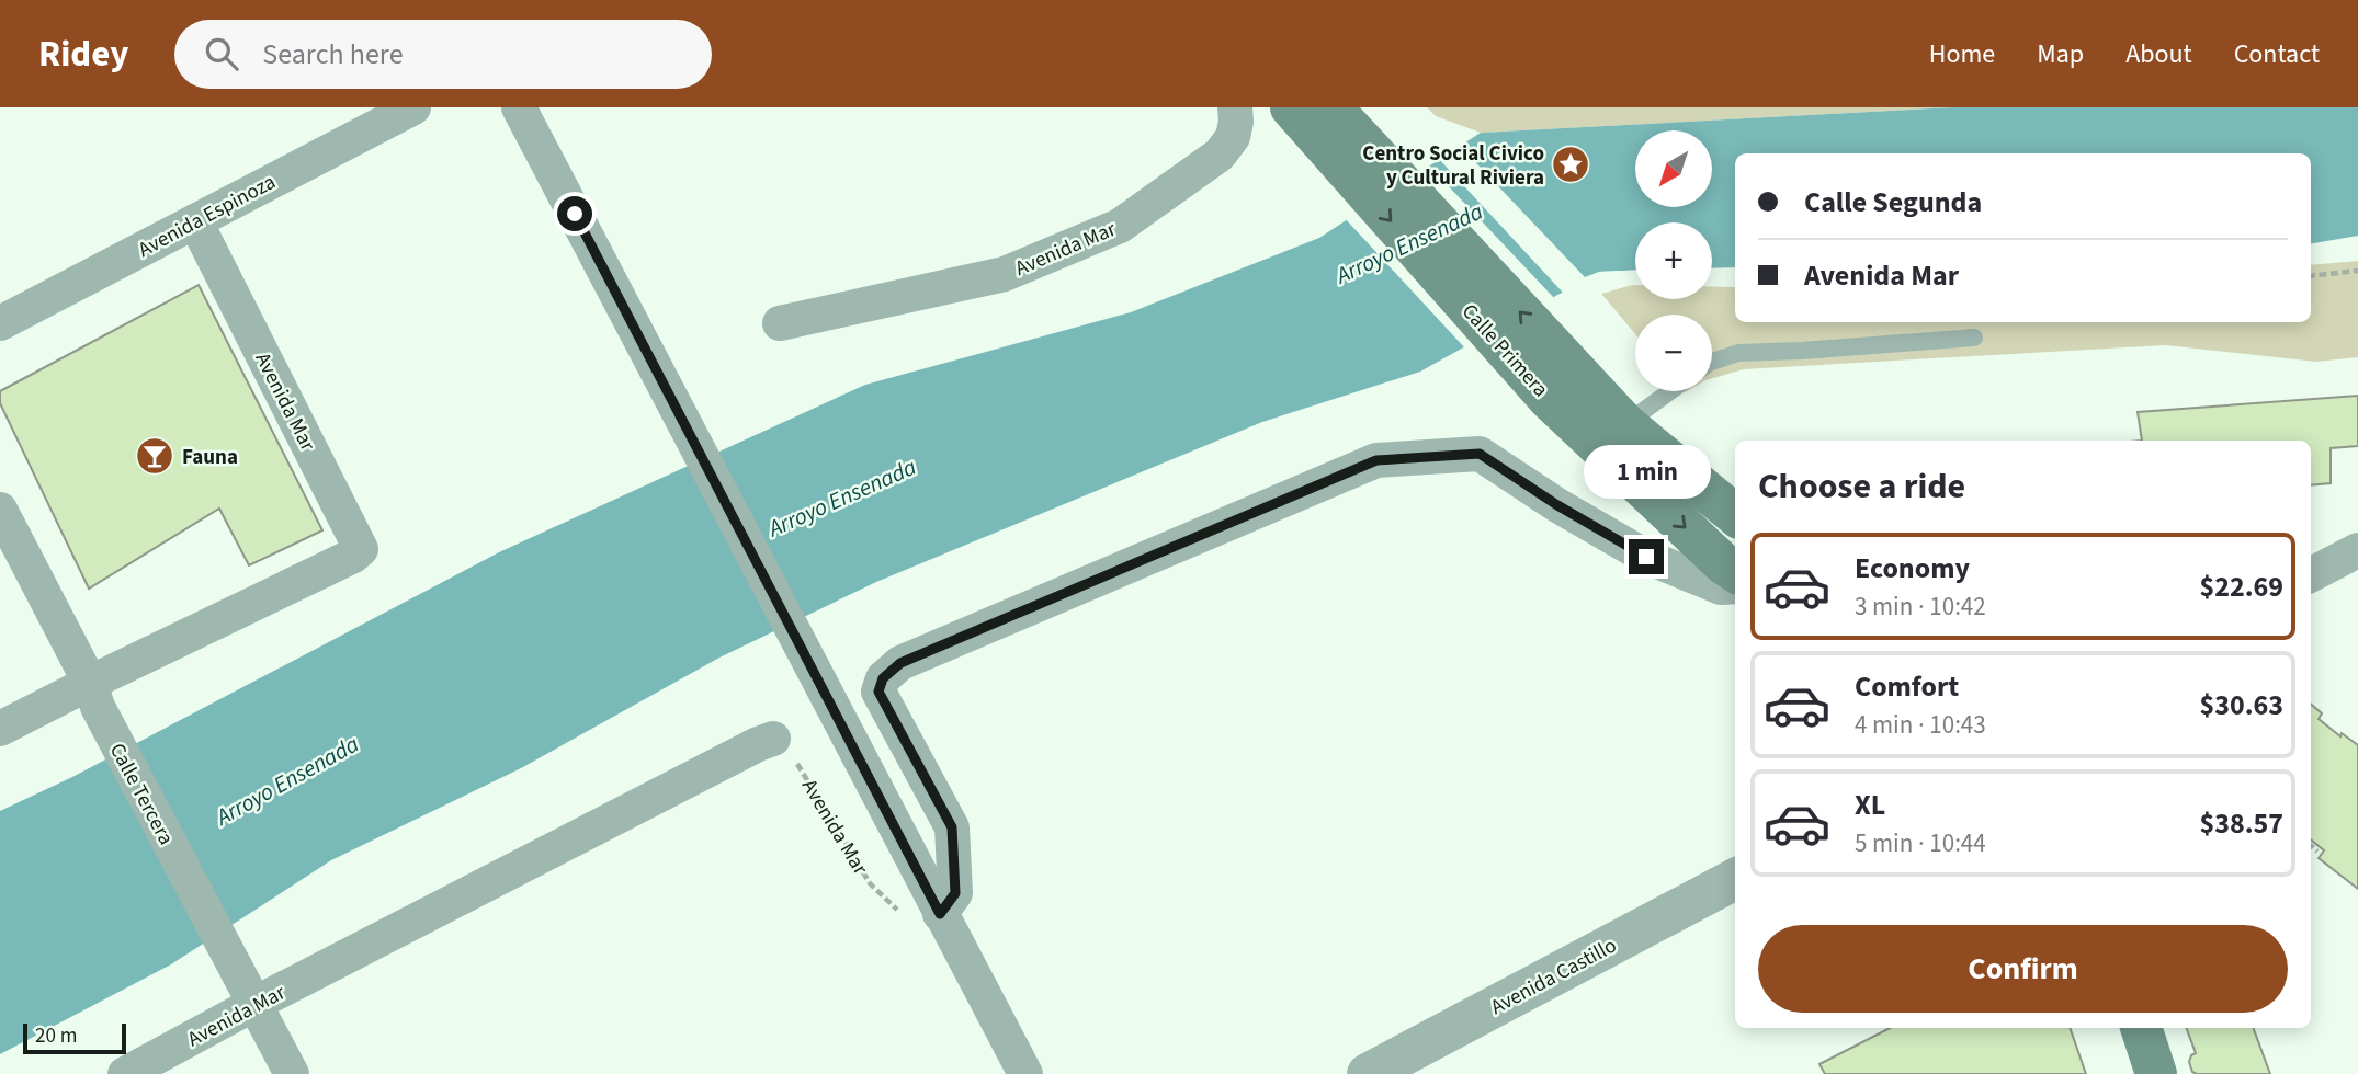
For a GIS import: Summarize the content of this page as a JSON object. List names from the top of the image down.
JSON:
{
  "streets": {
    "main road": ["Calle Primera"],
    "street": [
      "Avenida Espinoza",
      "Avenida Mar",
      "Calle Tercera",
      "Avenida Castillo"
    ]
  },
  "crossings": [
    ["Avenida Espinoza", "Avenida Mar"],
    ["Avenida Mar", "Calle Tercera"]
  ],
  "water": ["Arroyo Ensenada"],
  "places": {
    "place": ["Centro Social Civico y Cultural Riviera"],
    "bar": ["Fauna"]
  },
  "scale_bar": "20 m",
  "north": "bottom left",
  "page": {
    "header": "Ridey",
    "search": "Search here",
    "nav": [
      "Home",
      "Map",
      "About",
      "Contact"
    ],
    "map_buttons": ["+", "−"],
    "banner": ["Calle Segunda", "Avenida Mar"],
    "heading": "Choose a ride",
    "bubble": "1 min",
    "list": [
      {
        "name": "Economy",
        "note": "3 min · 10:42",
        "value": "$22.69"
      },
      {
        "name": "Comfort",
        "note": "4 min · 10:43",
        "value": "$30.63"
      },
      {
        "name": "XL",
        "note": "5 min · 10:44",
        "value": "$38.57"
      }
    ],
    "buttons": "Confirm",
    "scale": "20 m"
  }
}
